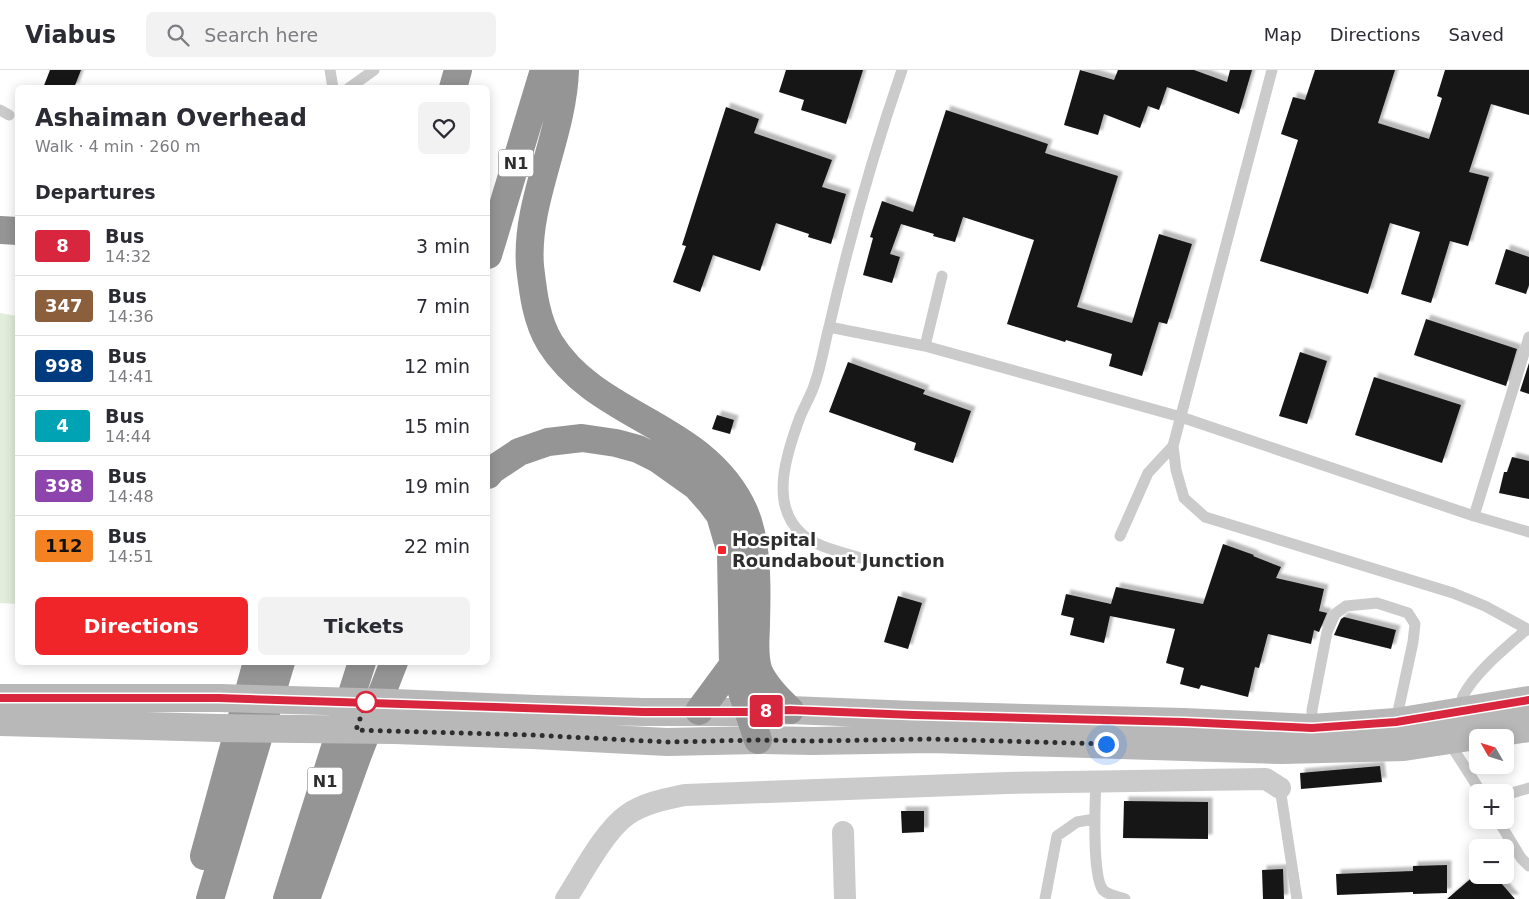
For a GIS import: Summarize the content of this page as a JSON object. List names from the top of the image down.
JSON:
{
  "streets": {
    "highway": ["N1"]
  },
  "places": {
    "transit": ["Hospital Roundabout Junction"]
  },
  "lines": ["bus line 8"],
  "north": "top left",
  "page": {
    "header": "Viabus",
    "search": "Search here",
    "nav": ["Map", "Directions", "Saved"],
    "on_map": "8",
    "heading": [
      ["Ashaiman Overhead", "Walk · 4 min · 260 m"],
      "Departures"
    ],
    "list": [
      {
        "mark": "8",
        "name": "Bus",
        "note": "14:32",
        "value": "3 min"
      },
      {
        "mark": "347",
        "name": "Bus",
        "note": "14:36",
        "value": "7 min"
      },
      {
        "mark": "998",
        "name": "Bus",
        "note": "14:41",
        "value": "12 min"
      },
      {
        "mark": "4",
        "name": "Bus",
        "note": "14:44",
        "value": "15 min"
      },
      {
        "mark": "398",
        "name": "Bus",
        "note": "14:48",
        "value": "19 min"
      },
      {
        "mark": "112",
        "name": "Bus",
        "note": "14:51",
        "value": "22 min"
      }
    ],
    "buttons": ["Directions", "Tickets"],
    "map_buttons": ["+", "−"]
  }
}
